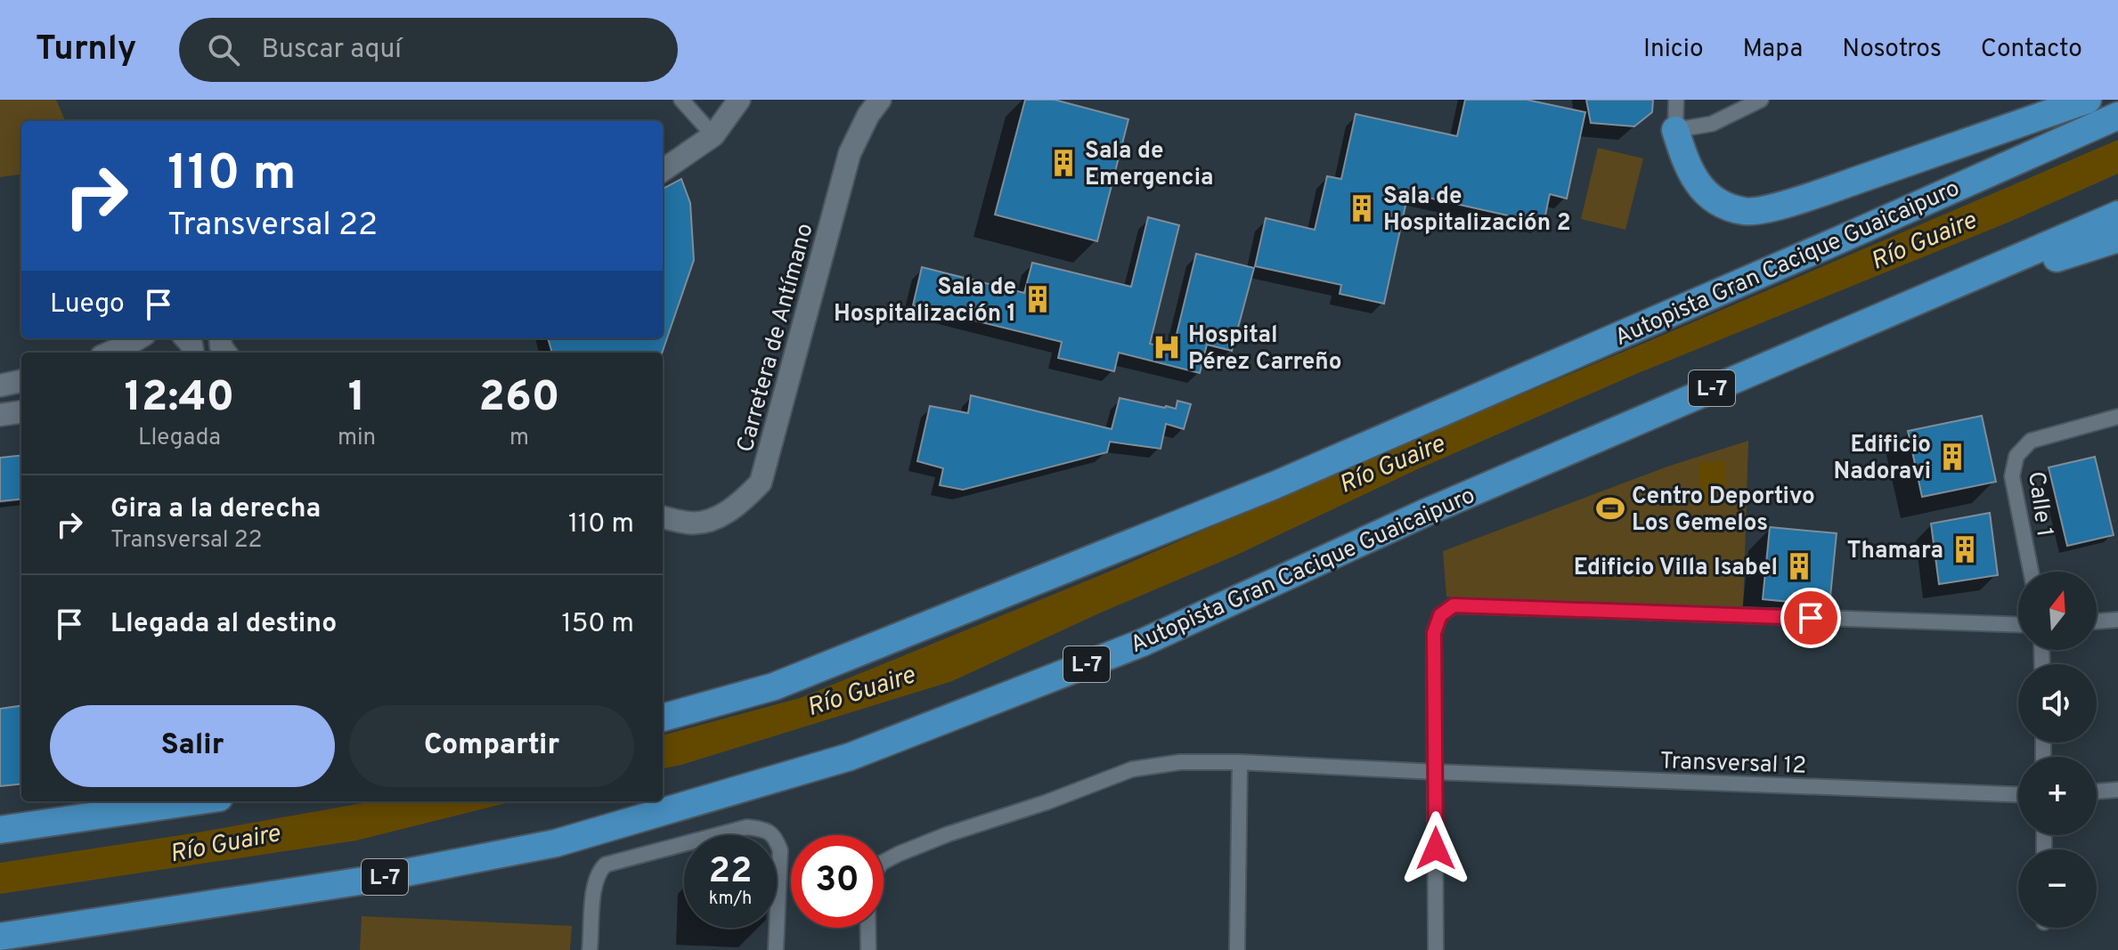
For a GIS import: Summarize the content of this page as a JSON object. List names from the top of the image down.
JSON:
{
  "streets": {
    "highway": ["Autopista Gran Cacique Guaicaipuro", "L-7"],
    "main road": ["Carretera de Antímano"],
    "street": ["Calle 1", "Transversal 12"]
  },
  "water": ["Río Guaire"],
  "places": {
    "building": [
      "Sala de Emergencia",
      "Sala de Hospitalización 2",
      "Sala de Hospitalización 1",
      "Edificio Nadoravi",
      "Thamara",
      "Edificio Villa Isabel"
    ],
    "hospital": ["Hospital Pérez Carreño"],
    "sports": ["Centro Deportivo Los Gemelos"]
  },
  "north": "top",
  "page": {
    "header": "Turnly",
    "search": "Buscar aquí",
    "nav": [
      "Inicio",
      "Mapa",
      "Nosotros",
      "Contacto"
    ],
    "turn": ["110 m", "Transversal 22"],
    "then": "Luego",
    "eta": [
      "12:40",
      "Llegada",
      "1",
      "min",
      "260",
      "m"
    ],
    "list": [
      {
        "name": "Gira a la derecha",
        "note": "Transversal 22",
        "value": "110 m"
      },
      {
        "name": "Llegada al destino",
        "value": "150 m"
      }
    ],
    "map_buttons": ["+", "−"],
    "buttons": ["Salir", "Compartir"],
    "speed": "22 km/h",
    "limit": "30"
  }
}
